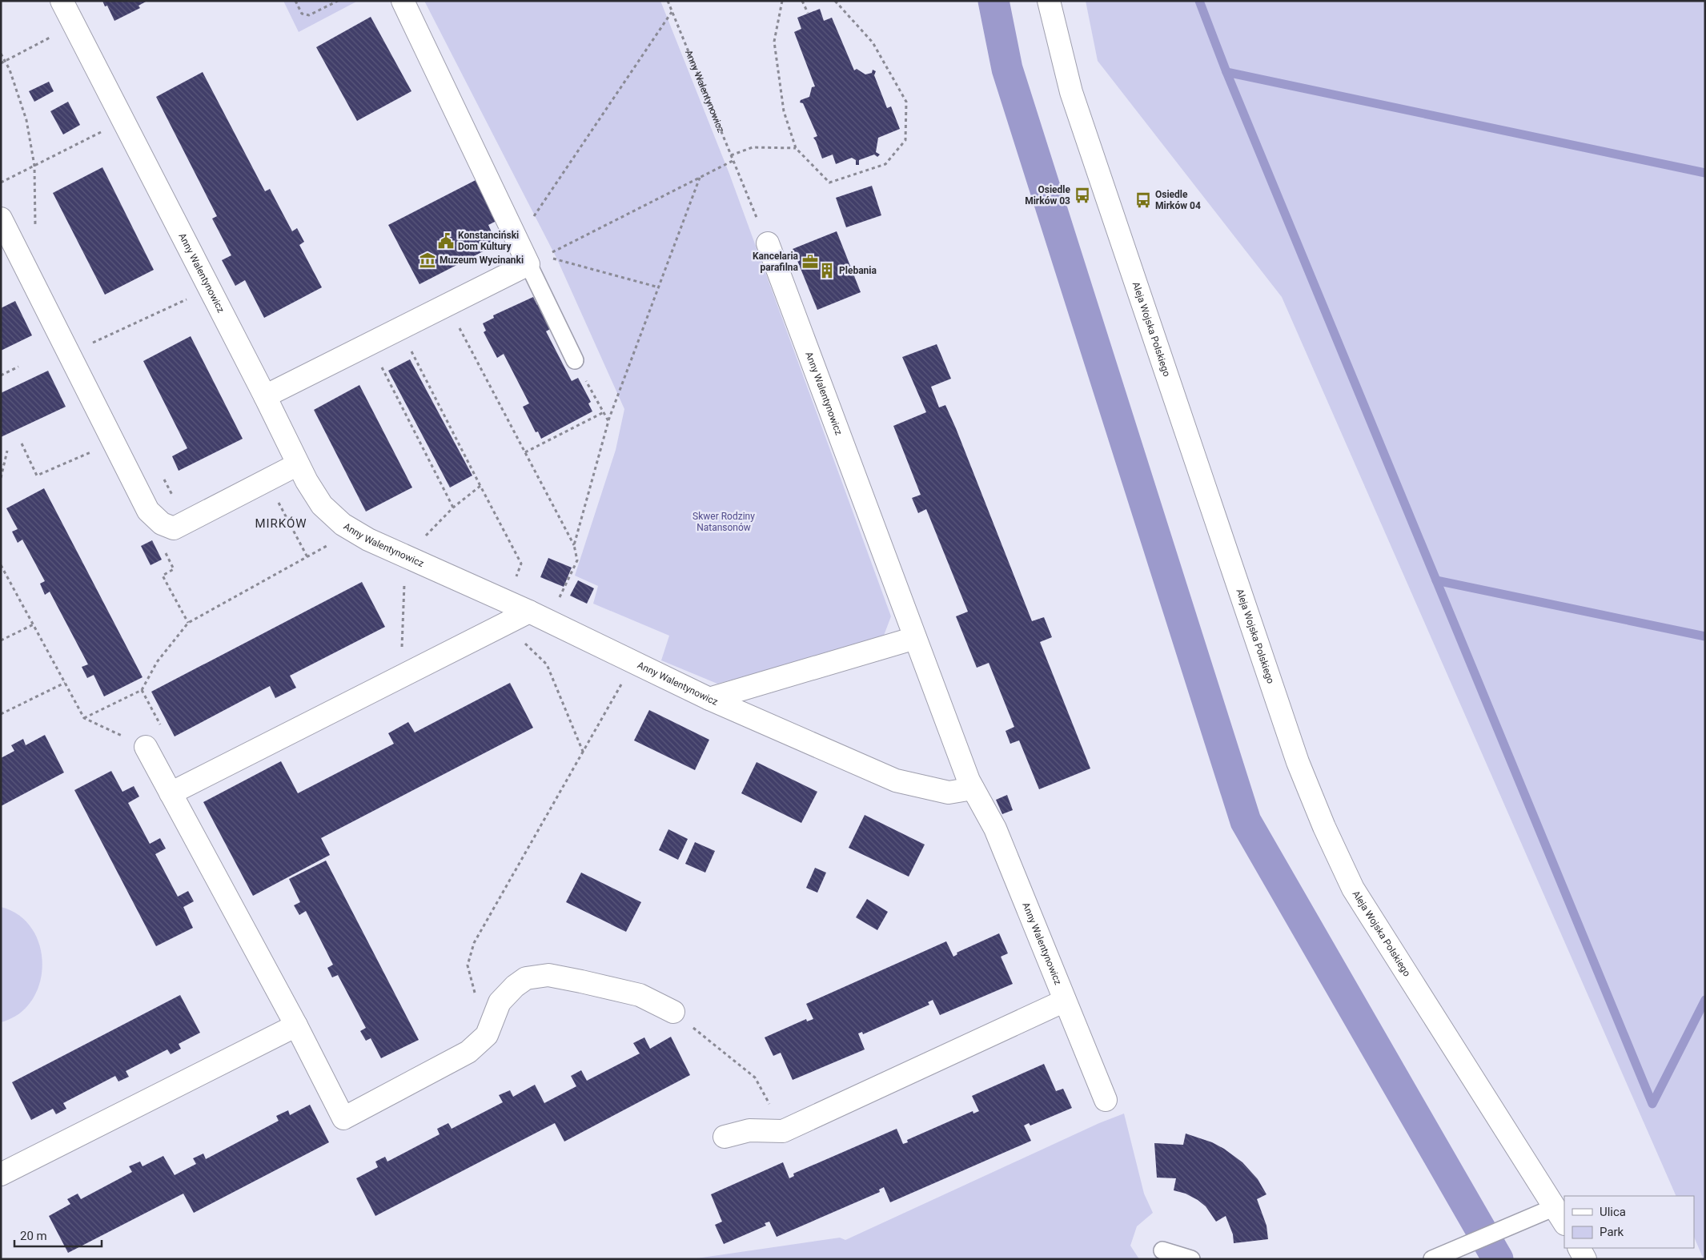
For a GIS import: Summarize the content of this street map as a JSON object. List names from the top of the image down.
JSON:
{
  "streets": {
    "street": ["Anny Walentynowicz", "Aleja Wojska Polskiego"]
  },
  "districts": ["MIRKÓW"],
  "parks": ["Skwer Rodziny Natansonów"],
  "places": {
    "bus stop": ["Osiedle Mirków 03", "Osiedle Mirków 04"],
    "public building": ["Konstanciński Dom Kultury"],
    "museum": ["Muzeum Wycinanki"],
    "office": ["Kancelaria parafilna"],
    "building": ["Plebania"]
  },
  "legend": ["Ulica", "Park"],
  "scale_bar": "20 m"
}
